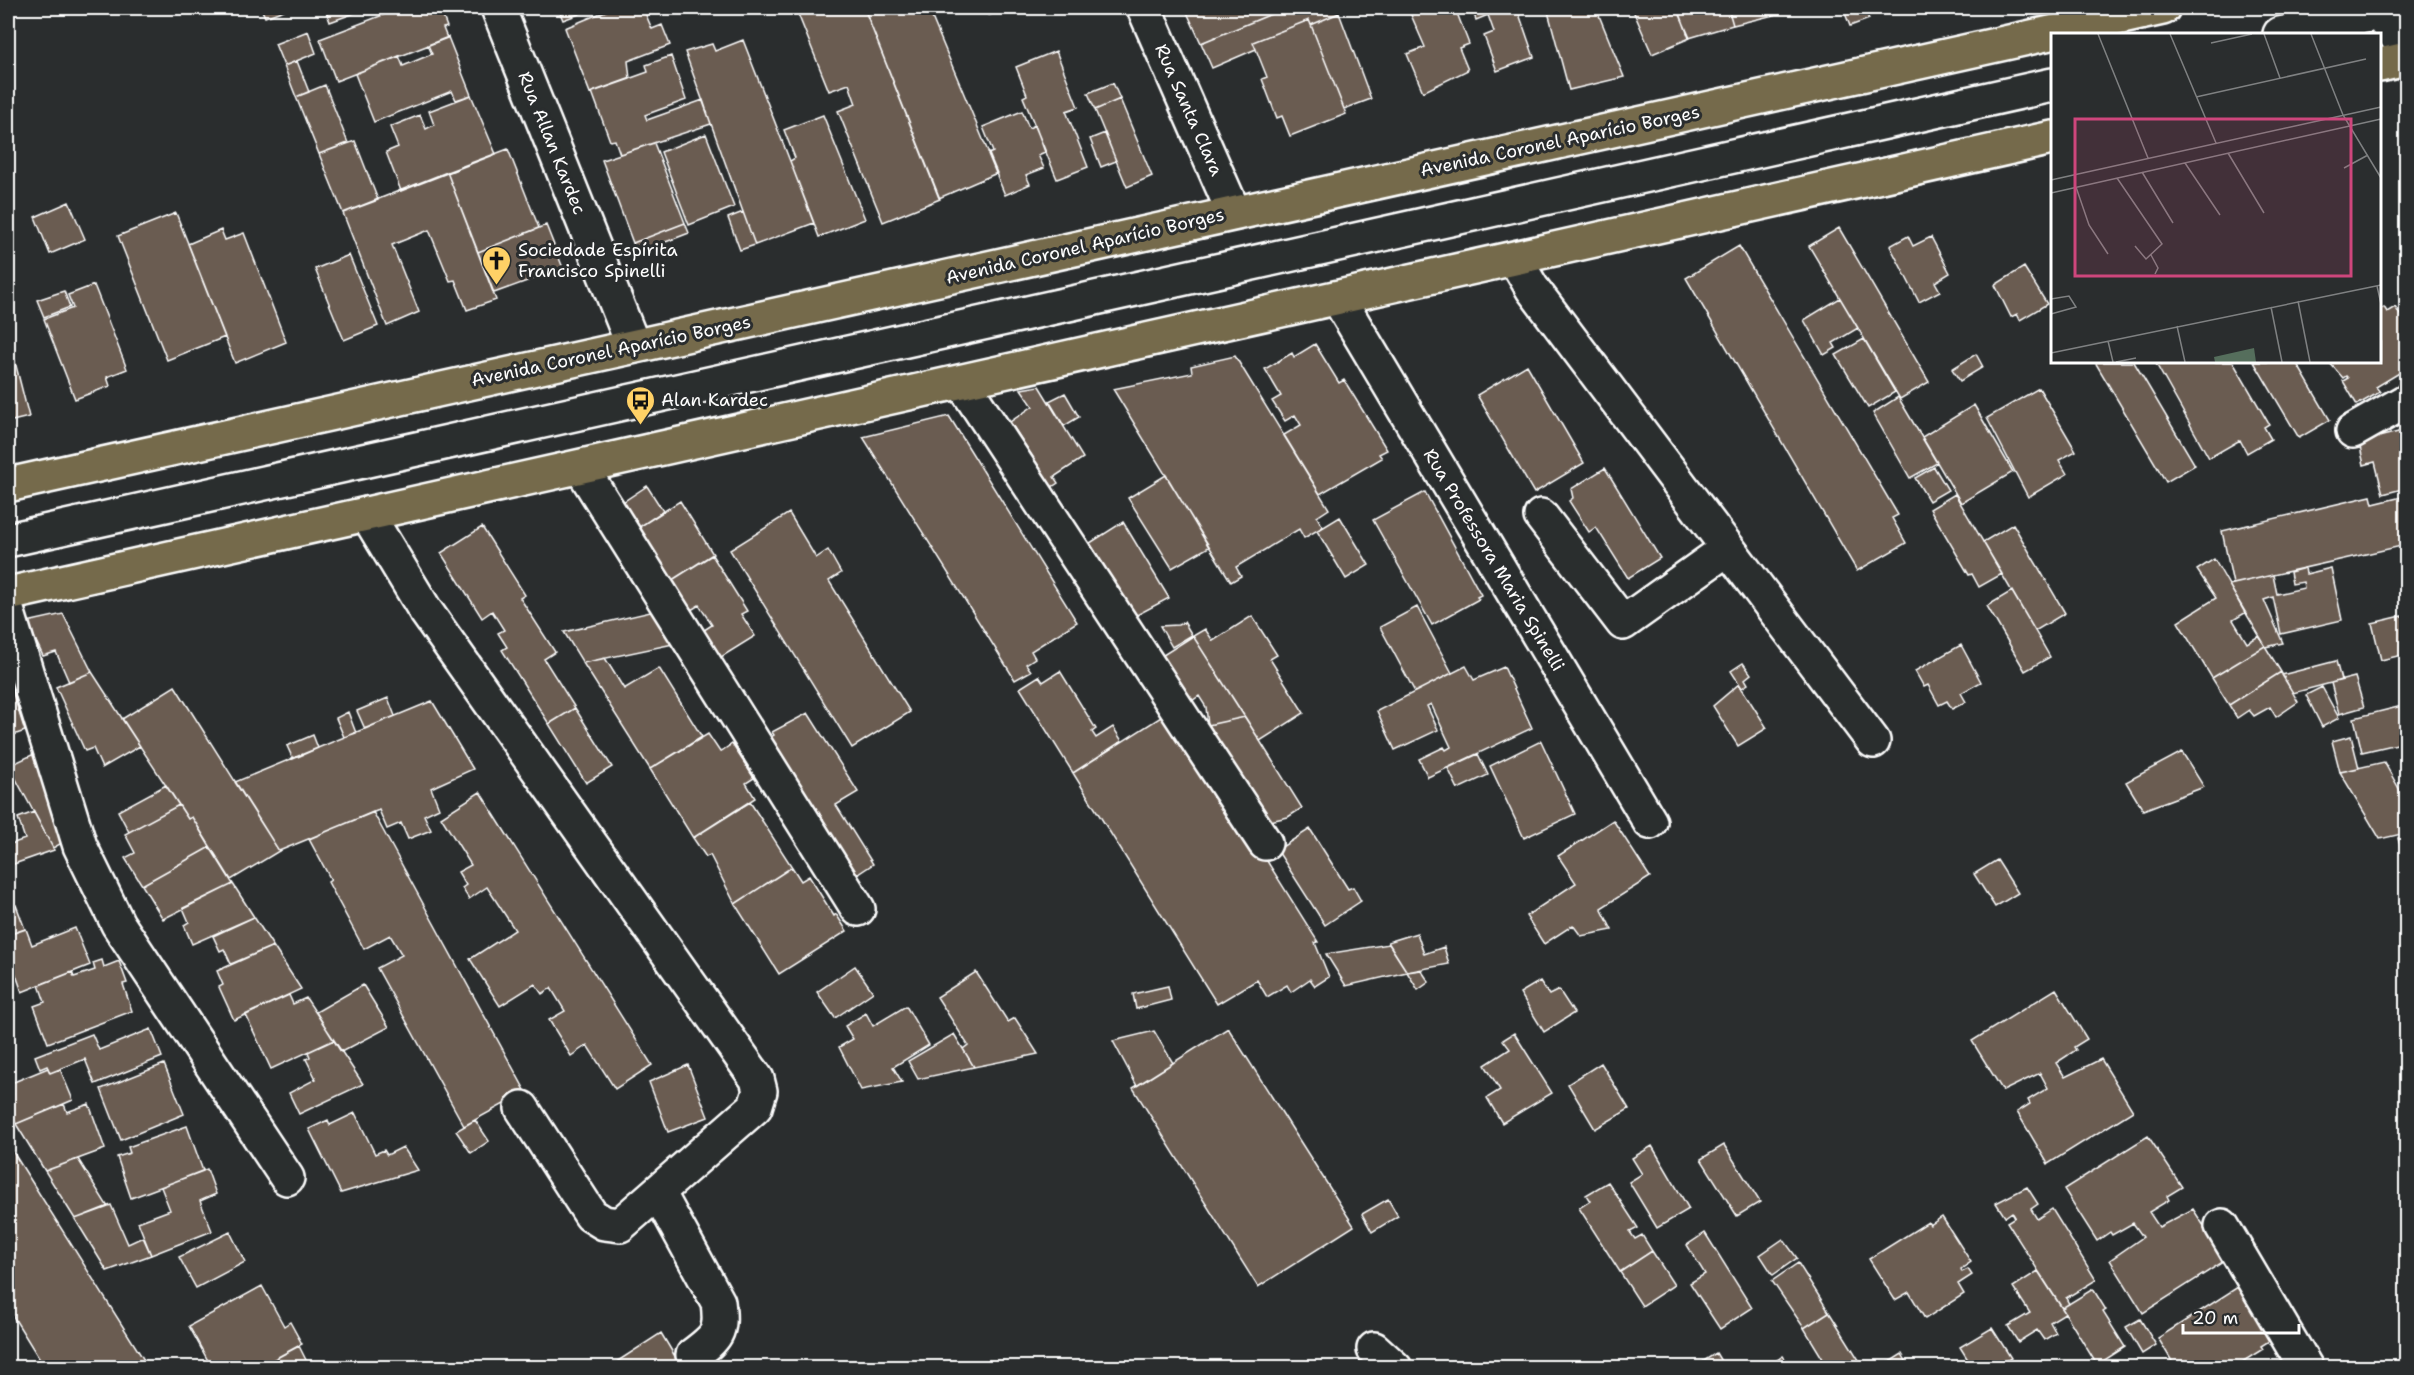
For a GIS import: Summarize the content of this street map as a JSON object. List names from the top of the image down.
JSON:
{
  "streets": {
    "main road": ["Avenida Coronel Aparício Borges"],
    "street": ["Rua Santa Clara", "Rua Allan Kardec", "Rua Professora Maria Spinelli"]
  },
  "crossings": [
    ["Rua Santa Clara", "Avenida Coronel Aparício Borges"],
    ["Avenida Coronel Aparício Borges", "Rua Allan Kardec"]
  ],
  "places": {
    "church": ["Sociedade Espírita Francisco Spinelli"],
    "bus stop": ["Alan Kardec"]
  },
  "scale_bar": "20 m"
}
